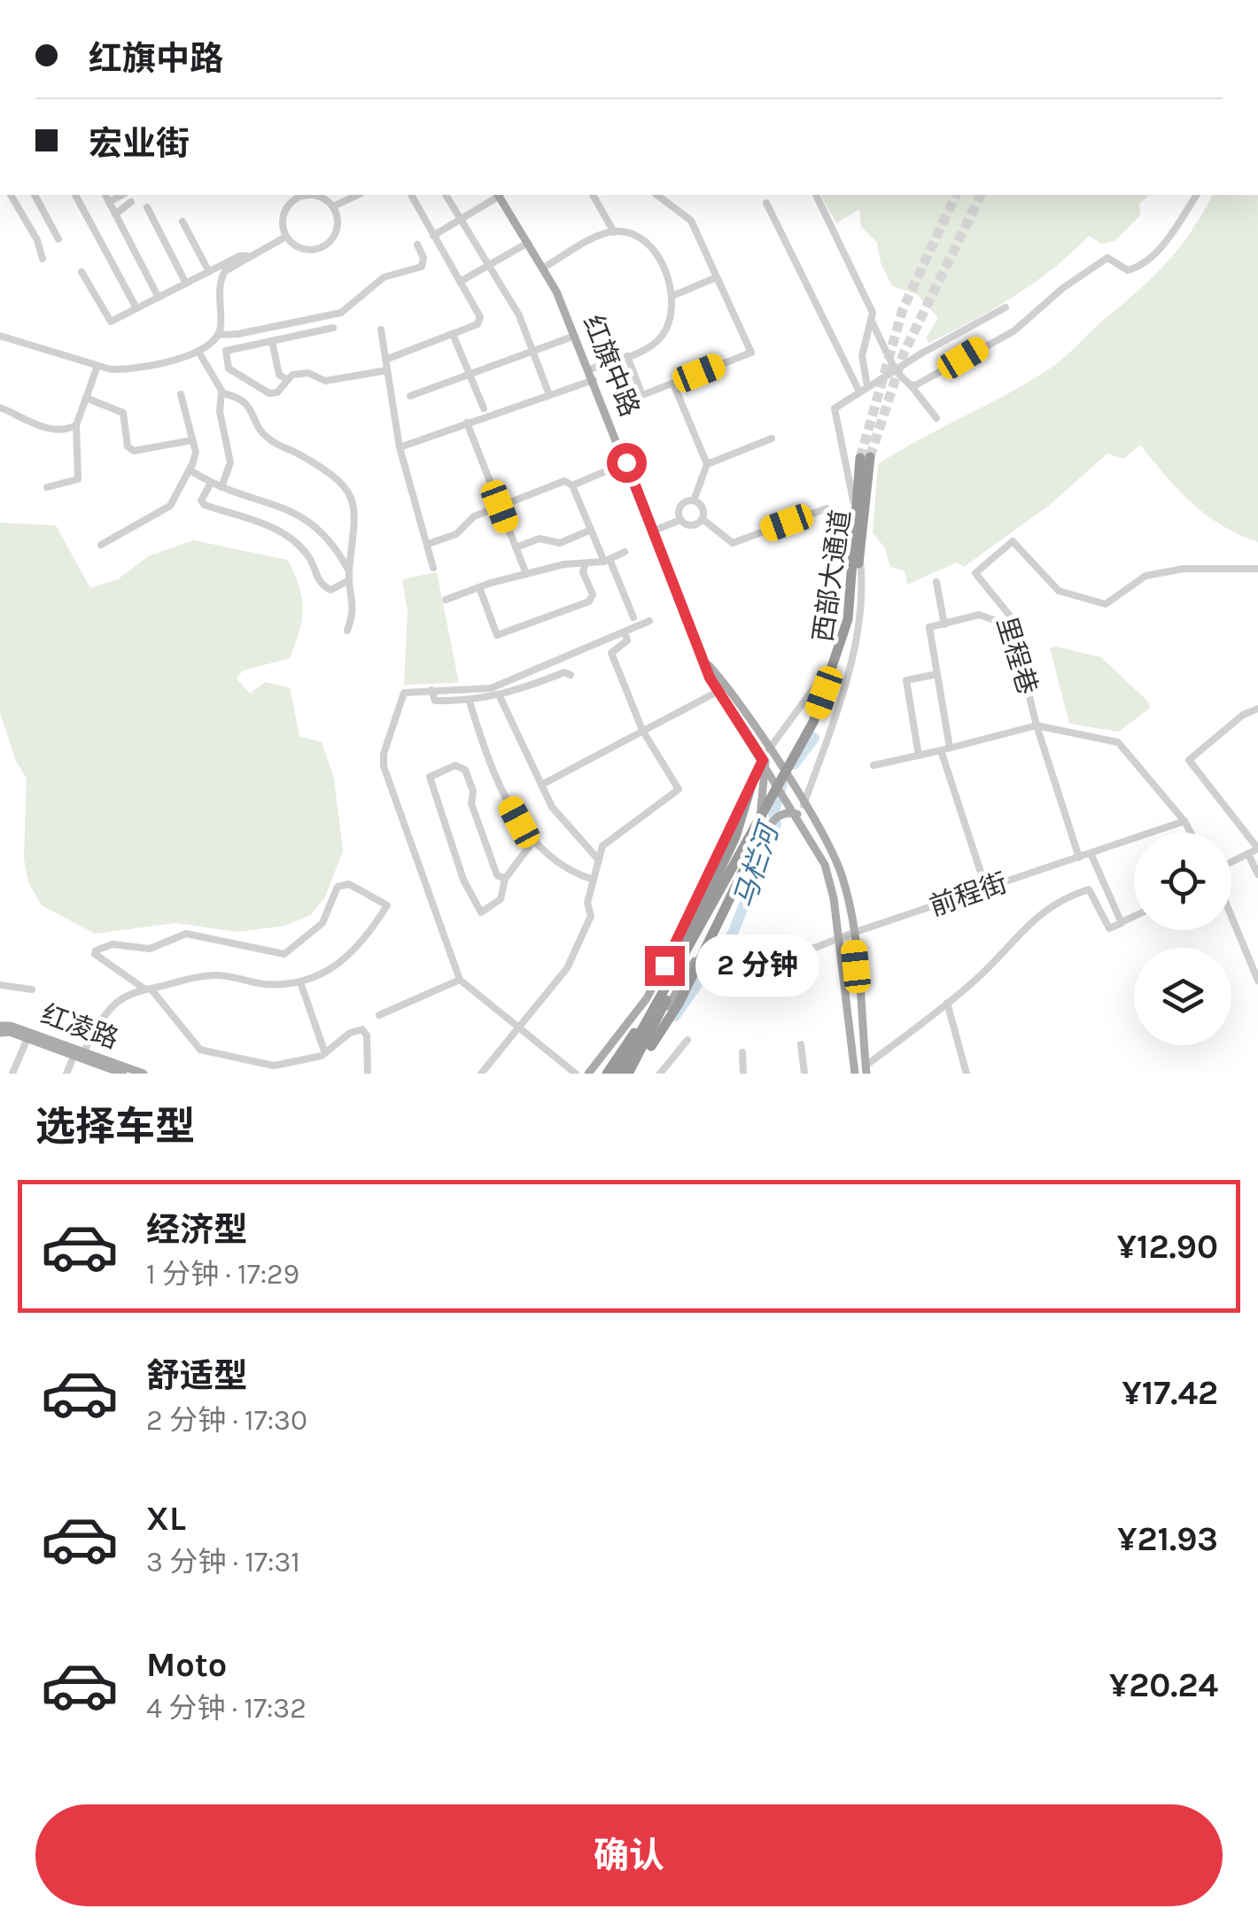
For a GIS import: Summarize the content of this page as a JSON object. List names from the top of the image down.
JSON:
{
  "streets": {
    "highway": ["西部大通道"],
    "main road": ["红旗中路", "红凌路"],
    "street": ["里程巷", "前程街"]
  },
  "crossings": [
    ["里程巷", "前程街"]
  ],
  "water": ["马栏河"],
  "page": {
    "banner": ["红旗中路", "宏业街"],
    "bubble": "2 分钟",
    "heading": "选择车型",
    "list": [
      {
        "name": "经济型",
        "note": "1 分钟 · 17:29",
        "value": "¥12.90"
      },
      {
        "name": "舒适型",
        "note": "2 分钟 · 17:30",
        "value": "¥17.42"
      },
      {
        "name": "XL",
        "note": "3 分钟 · 17:31",
        "value": "¥21.93"
      },
      {
        "name": "Moto",
        "note": "4 分钟 · 17:32",
        "value": "¥20.24"
      }
    ],
    "buttons": "确认"
  }
}
